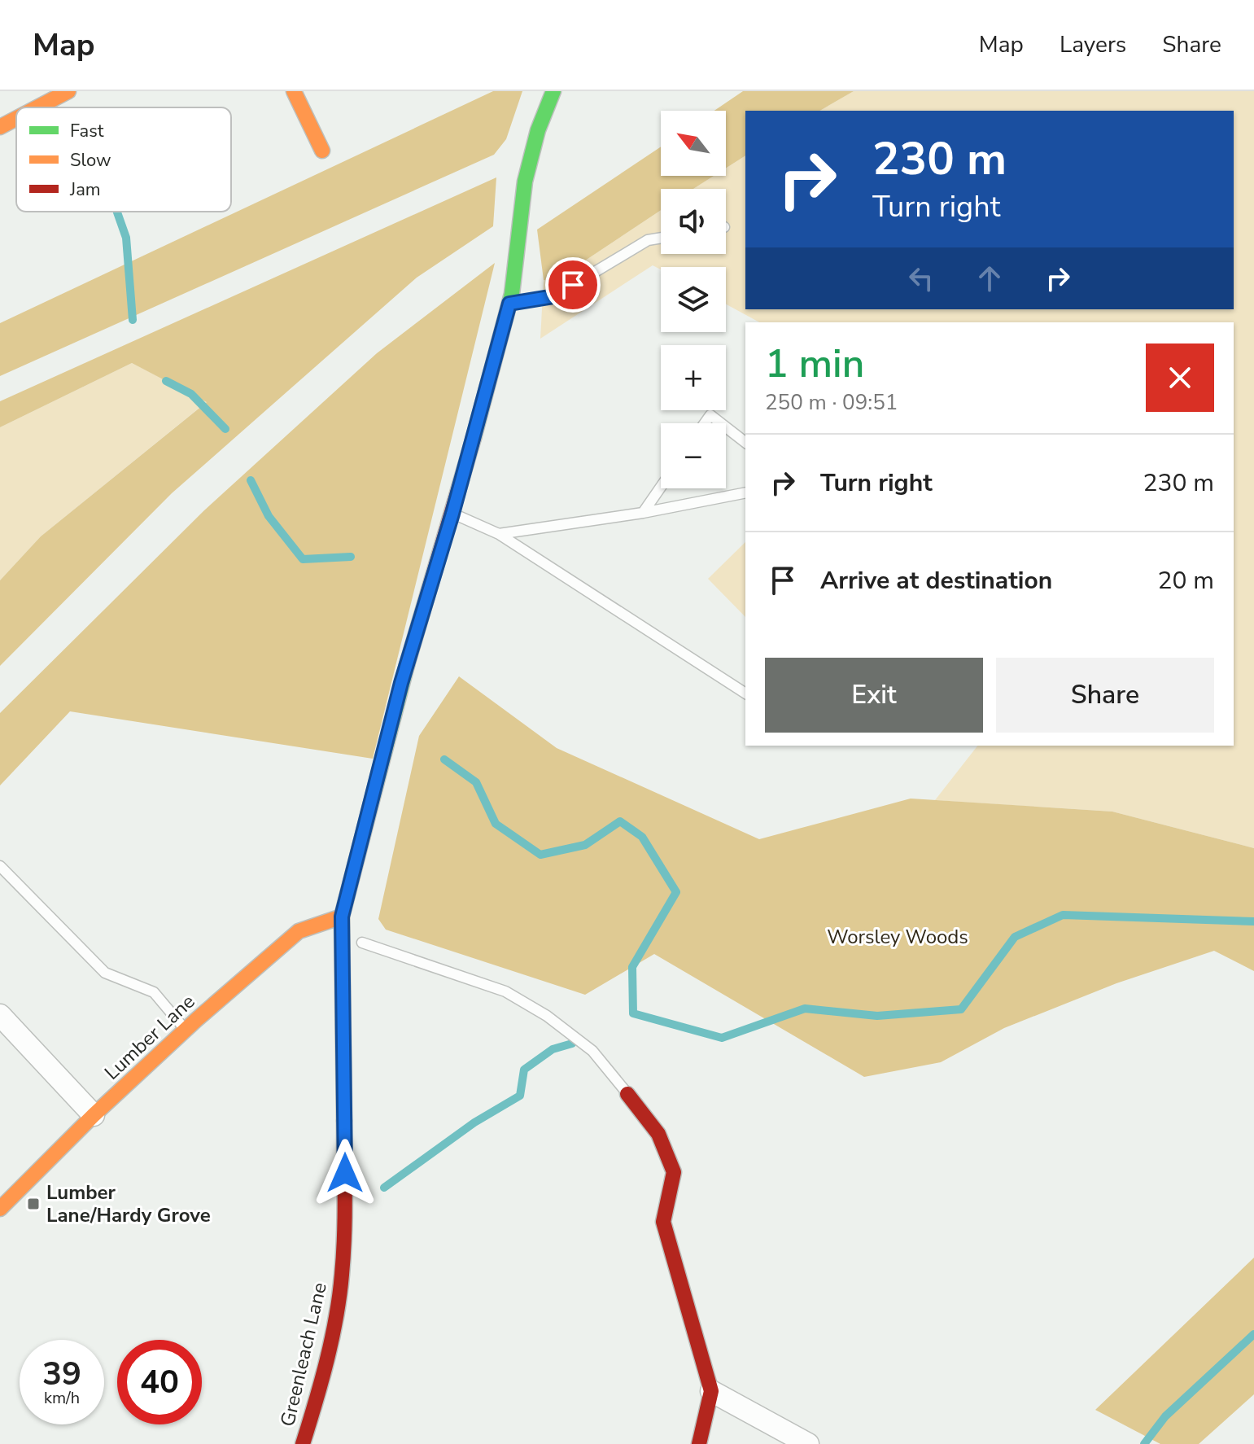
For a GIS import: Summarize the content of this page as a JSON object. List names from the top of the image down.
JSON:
{
  "streets": {
    "street": ["Lumber Lane", "Greenleach Lane"]
  },
  "crossings": [
    ["Lumber Lane", "Greenleach Lane"]
  ],
  "parks": ["Worsley Woods"],
  "places": {
    "transit": ["Lumber Lane/Hardy Grove"]
  },
  "legend": ["Fast", "Slow", "Jam"],
  "north": "top left",
  "page": {
    "header": "Map",
    "nav": ["Map", "Layers", "Share"],
    "map_buttons": ["+", "−"],
    "turn": ["230 m", "Turn right"],
    "heading": ["1 min", "250 m · 09:51"],
    "list": [
      {
        "name": "Turn right",
        "value": "230 m"
      },
      {
        "name": "Arrive at destination",
        "value": "20 m"
      }
    ],
    "buttons": ["Exit", "Share"],
    "speed": "39 km/h",
    "limit": "40"
  }
}
